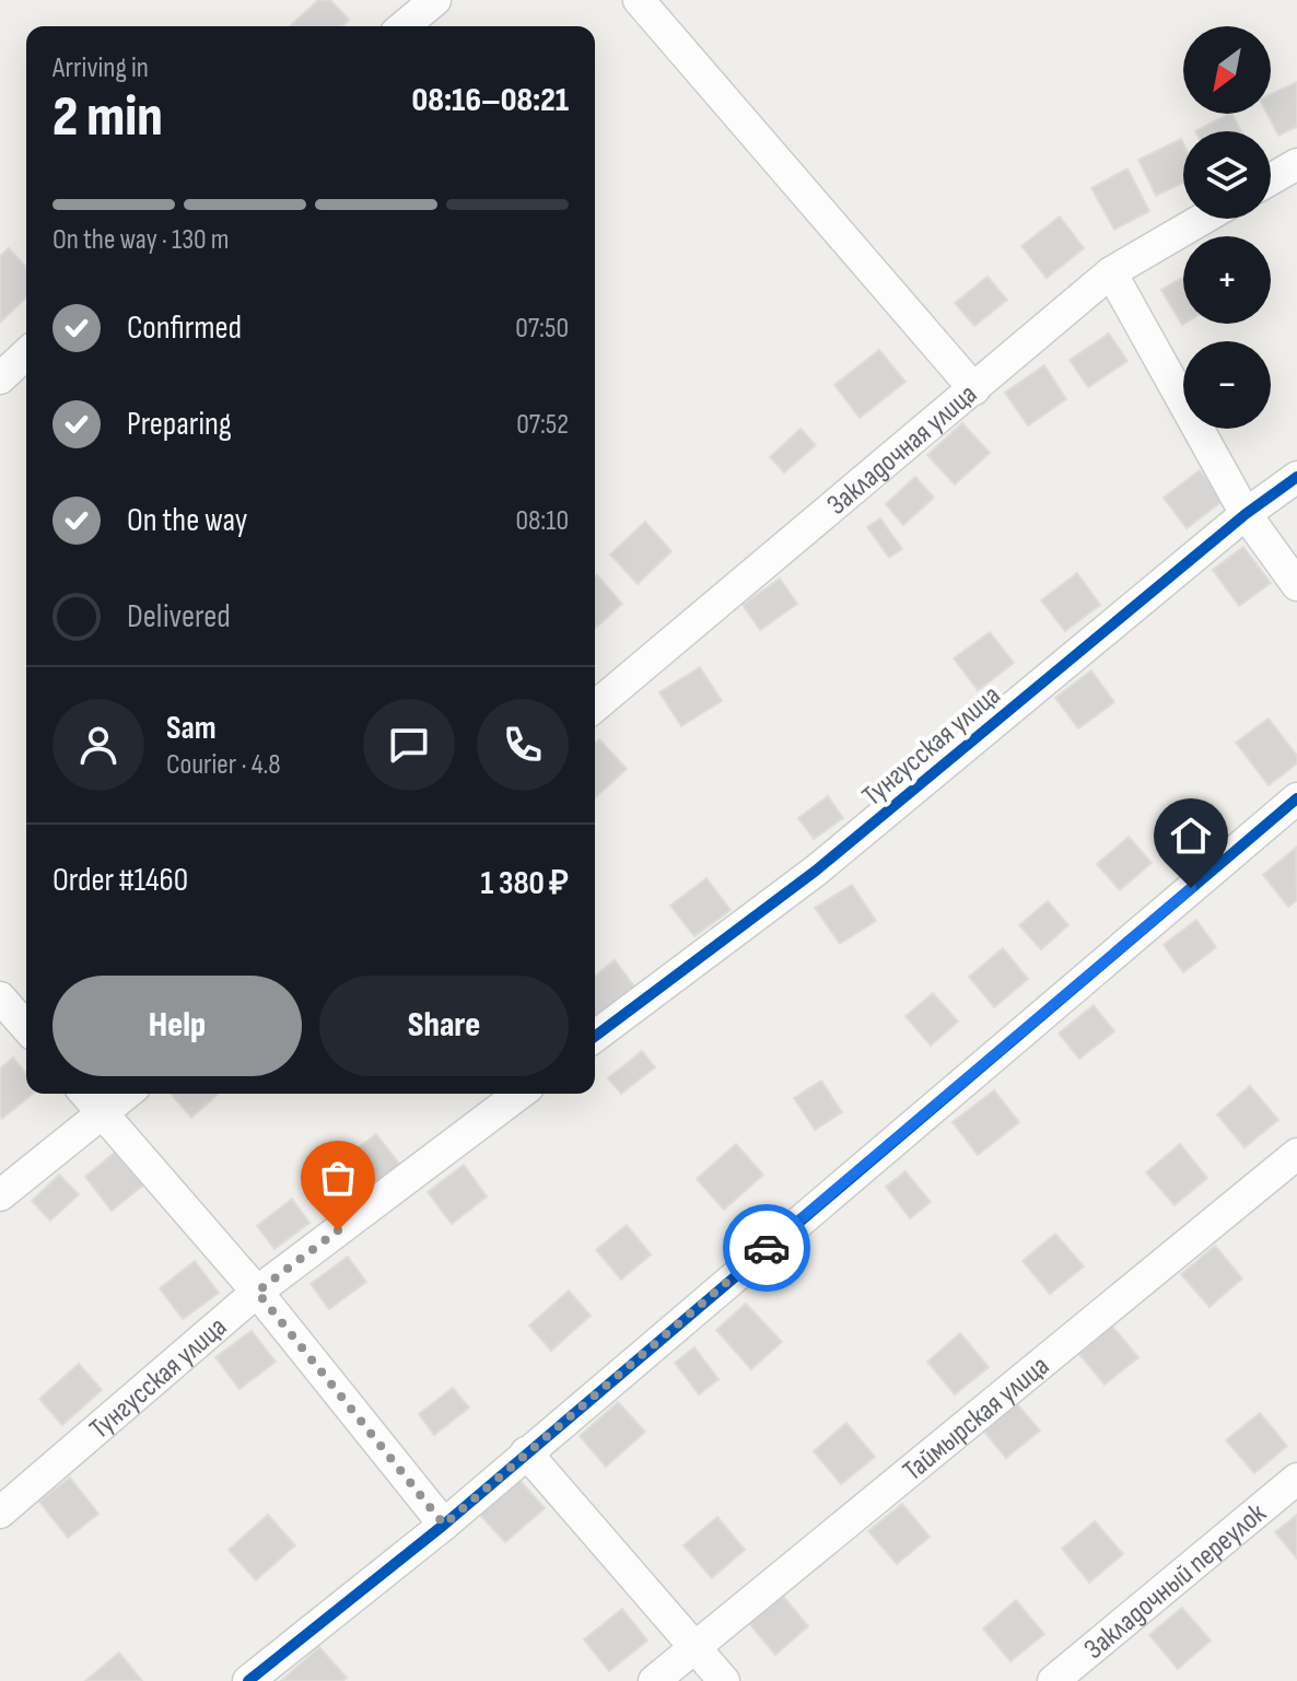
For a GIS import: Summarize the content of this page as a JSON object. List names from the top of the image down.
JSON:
{
  "streets": {
    "street": [
      "Закладочная улица",
      "Тунгусская улица",
      "Таймырская улица",
      "Закладочный переулок"
    ]
  },
  "north": "bottom left",
  "page": {
    "map_buttons": ["+", "−"],
    "heading": ["2 min", "Arriving in", "08:16–08:21"],
    "panel": [
      "Sam",
      "Courier · 4.8",
      "Order #1460",
      "1 380 ₽"
    ],
    "bar": "On the way · 130 m",
    "list": [
      ["Confirmed", "07:50"],
      ["Preparing", "07:52"],
      ["On the way", "08:10"],
      "Delivered"
    ],
    "buttons": ["Help", "Share"]
  }
}
